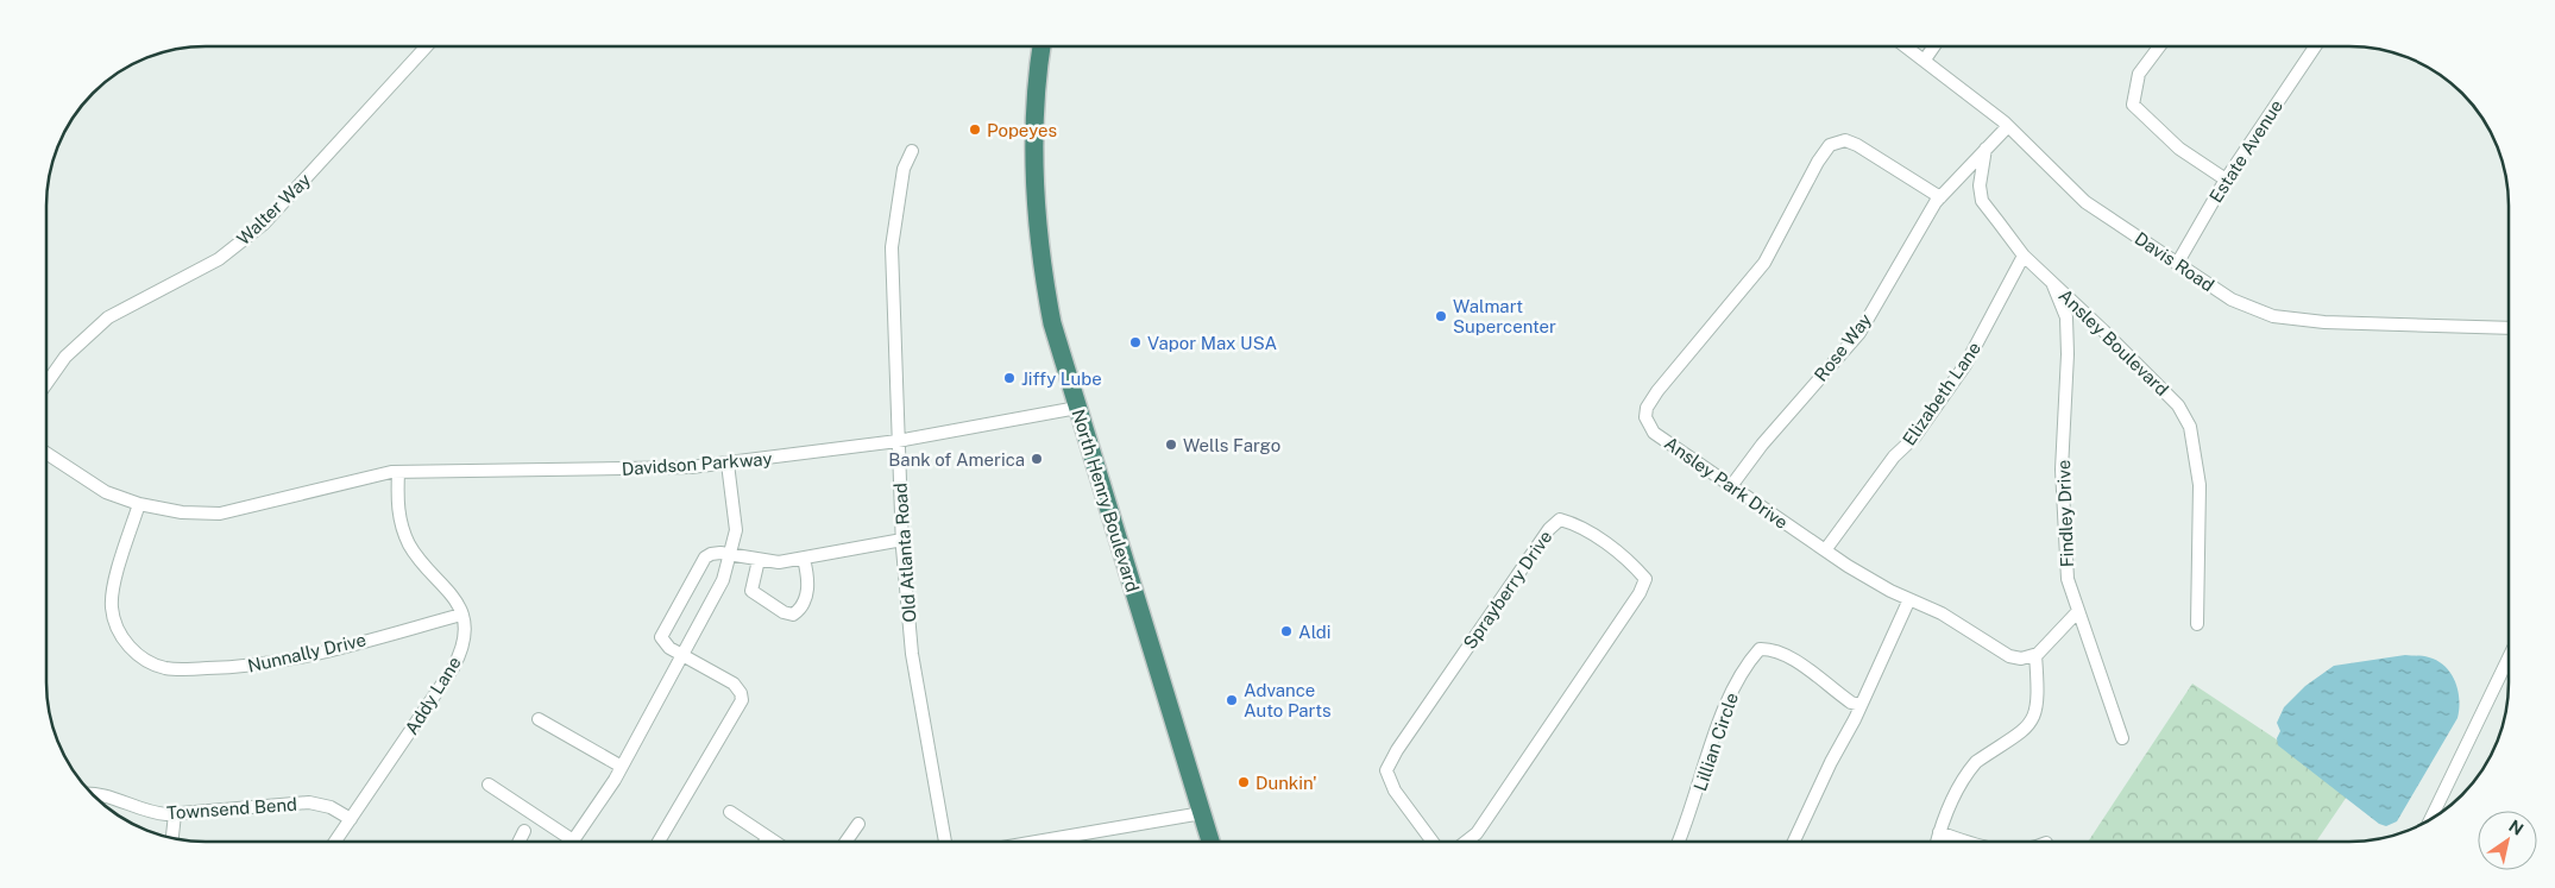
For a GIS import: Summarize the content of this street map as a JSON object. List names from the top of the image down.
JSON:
{
  "streets": {
    "highway": ["North Henry Boulevard"],
    "street": [
      "Estate Avenue",
      "Walter Way",
      "Davis Road",
      "Ansley Boulevard",
      "Rose Way",
      "Elizabeth Lane",
      "Davidson Parkway",
      "Ansley Park Drive",
      "Findley Drive",
      "Old Atlanta Road",
      "Sprayberry Drive",
      "Nunnally Drive",
      "Addy Lane",
      "Lillian Circle",
      "Townsend Bend"
    ]
  },
  "crossings": [
    ["Estate Avenue", "Davis Road"],
    ["Ansley Boulevard", "Elizabeth Lane"],
    ["Ansley Boulevard", "Findley Drive"],
    ["Rose Way", "Ansley Park Drive"],
    ["Elizabeth Lane", "Ansley Park Drive"],
    ["Davidson Parkway", "North Henry Boulevard"],
    ["Davidson Parkway", "Old Atlanta Road"],
    ["Davidson Parkway", "Nunnally Drive"],
    ["Davidson Parkway", "Addy Lane"],
    ["Nunnally Drive", "Addy Lane"],
    ["Addy Lane", "Townsend Bend"]
  ],
  "places": [
    "Popeyes",
    "Walmart Supercenter",
    "Vapor Max USA",
    "Jiffy Lube",
    "Wells Fargo",
    "Bank of America",
    "Aldi",
    "Advance Auto Parts",
    "Dunkin'"
  ],
  "north": "top right"
}
